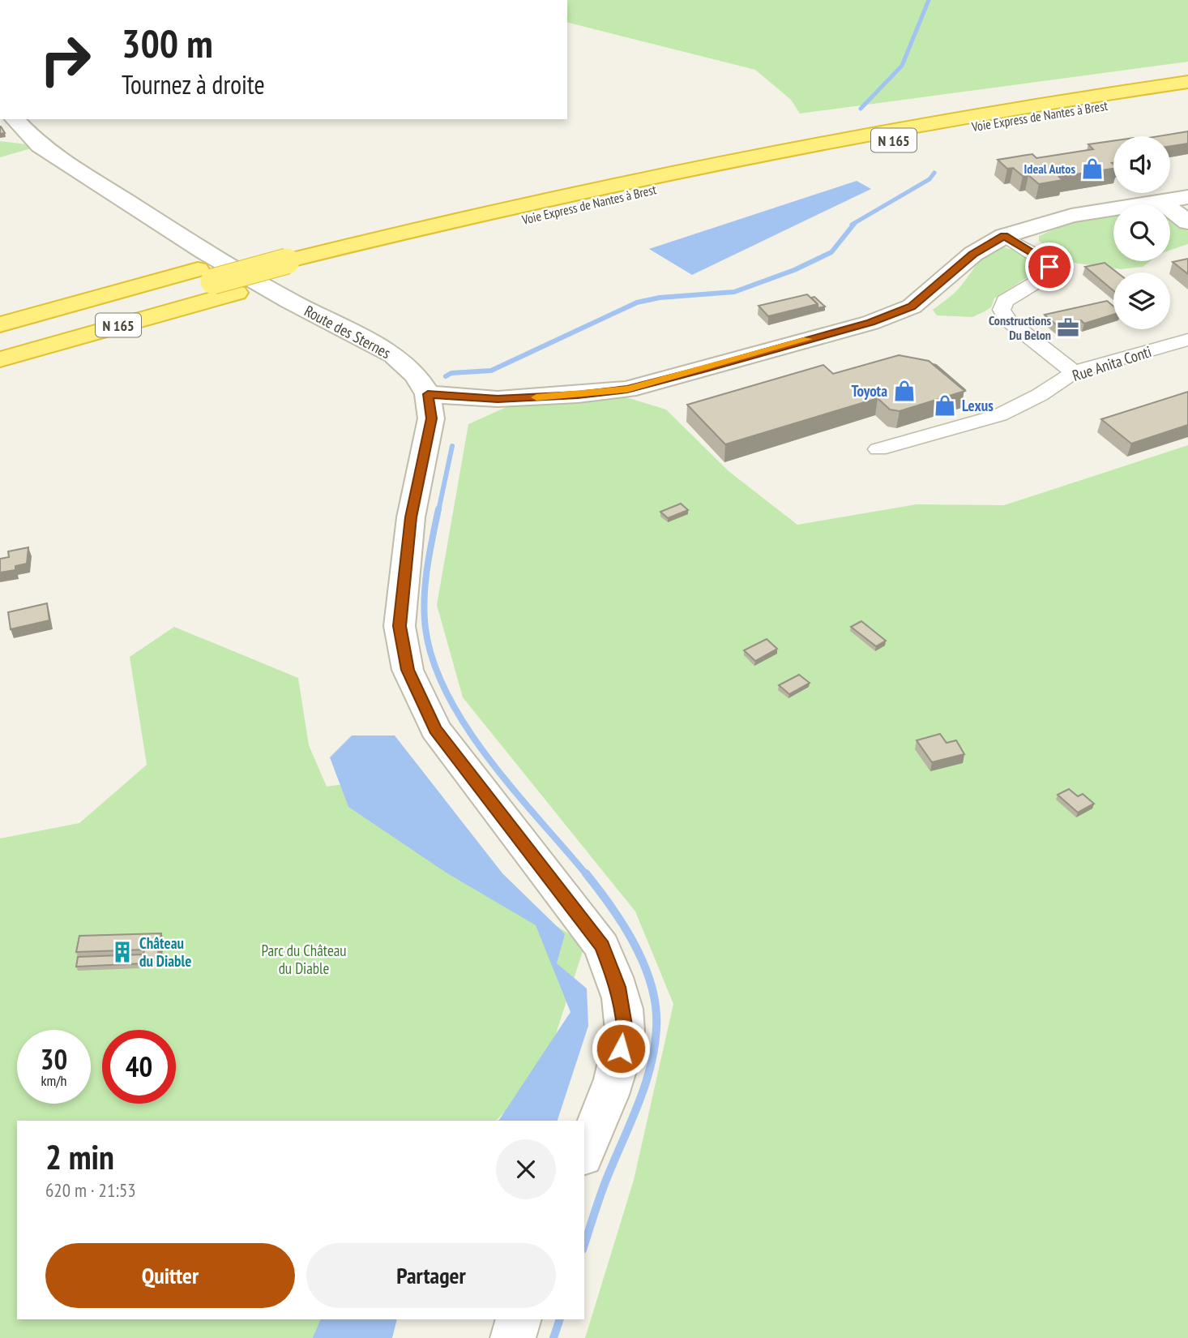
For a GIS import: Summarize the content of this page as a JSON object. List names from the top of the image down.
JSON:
{
  "streets": {
    "highway": ["Voie Express de Nantes à Brest", "N 165"],
    "street": ["Route des Sternes", "Rue Anita Conti"]
  },
  "parks": ["Parc du Château du Diable"],
  "places": {
    "shop": ["Ideal Autos", "Toyota", "Lexus"],
    "office": ["Constructions Du Belon"],
    "building": ["Château du Diable"]
  },
  "page": {
    "turn": ["300 m", "Tournez à droite"],
    "speed": "30 km/h",
    "limit": "40",
    "heading": ["2 min", "620 m · 21:53"],
    "buttons": ["Quitter", "Partager"]
  }
}
